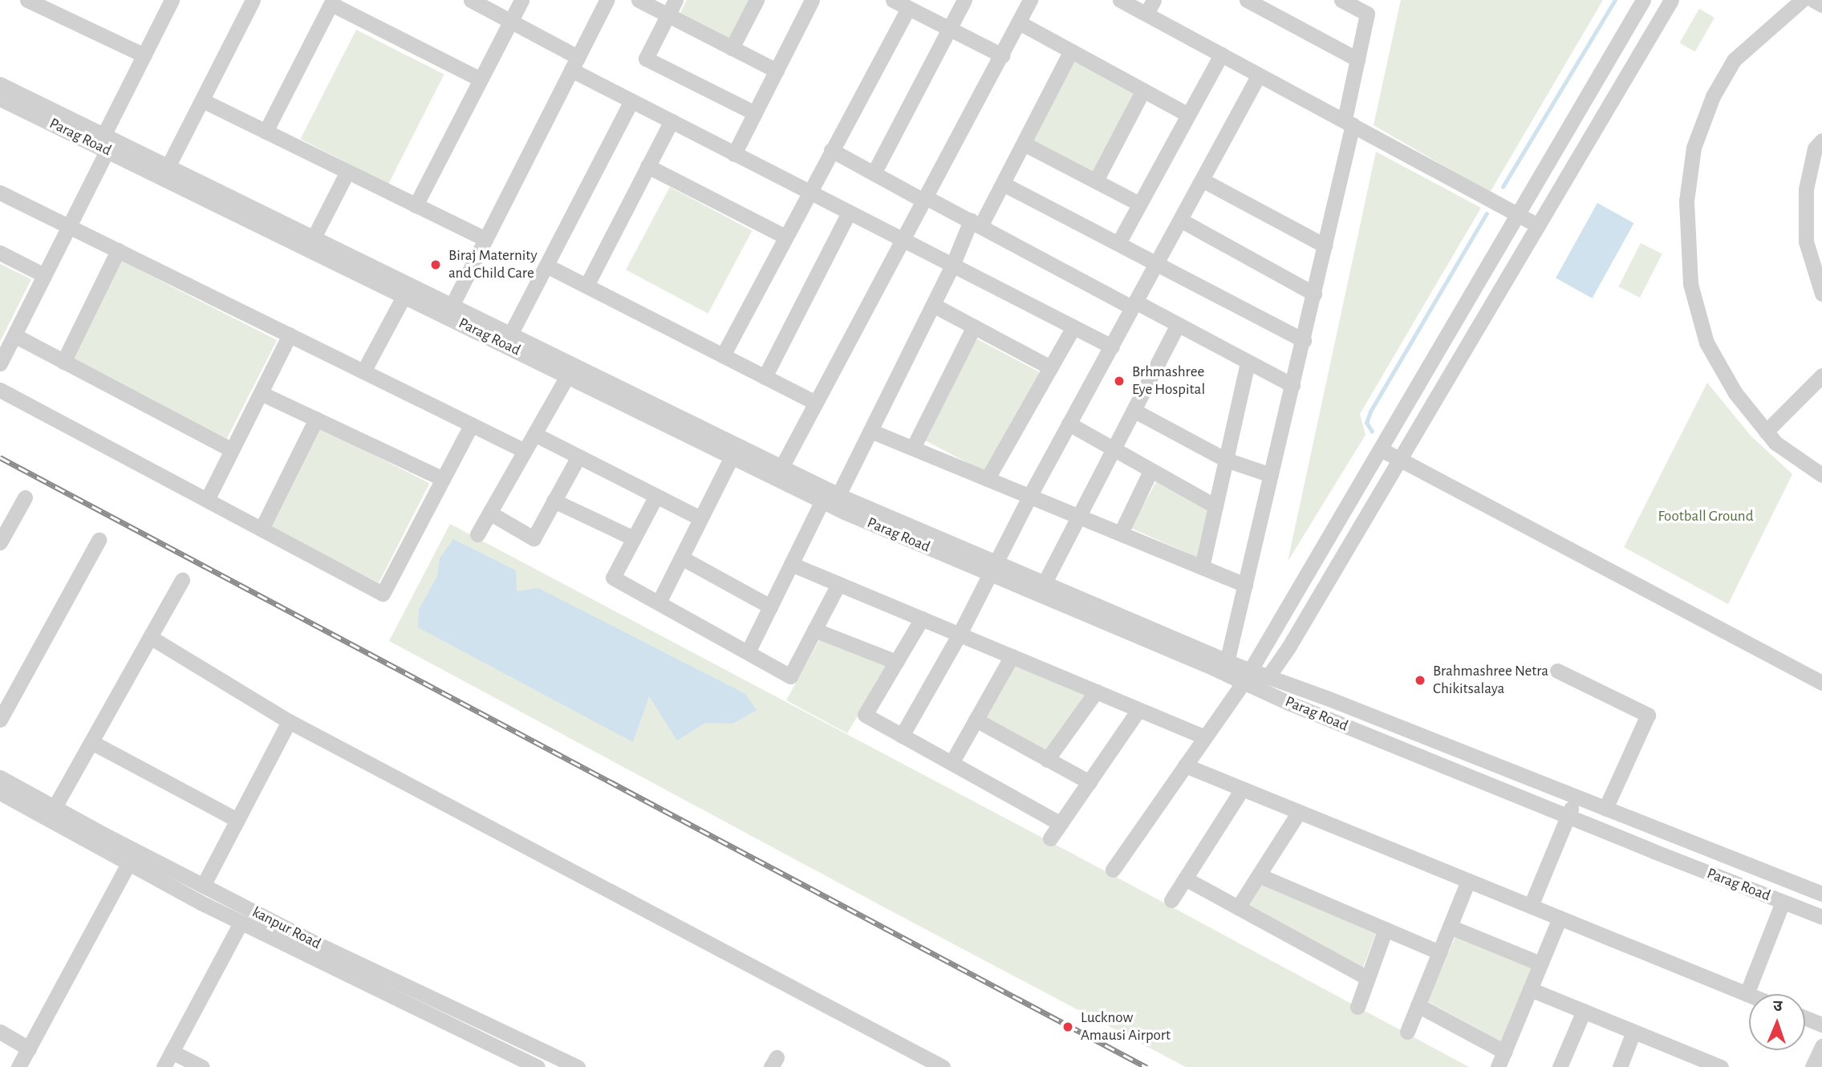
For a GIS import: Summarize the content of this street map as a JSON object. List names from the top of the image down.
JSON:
{
  "streets": {
    "street": ["Parag Road", "kanpur Road"]
  },
  "parks": ["Football Ground"],
  "places": [
    "Biraj Maternity and Child Care",
    "Brhmashree Eye Hospital",
    "Brahmashree Netra Chikitsalaya",
    "Lucknow Amausi Airport"
  ],
  "north": "top"
}
